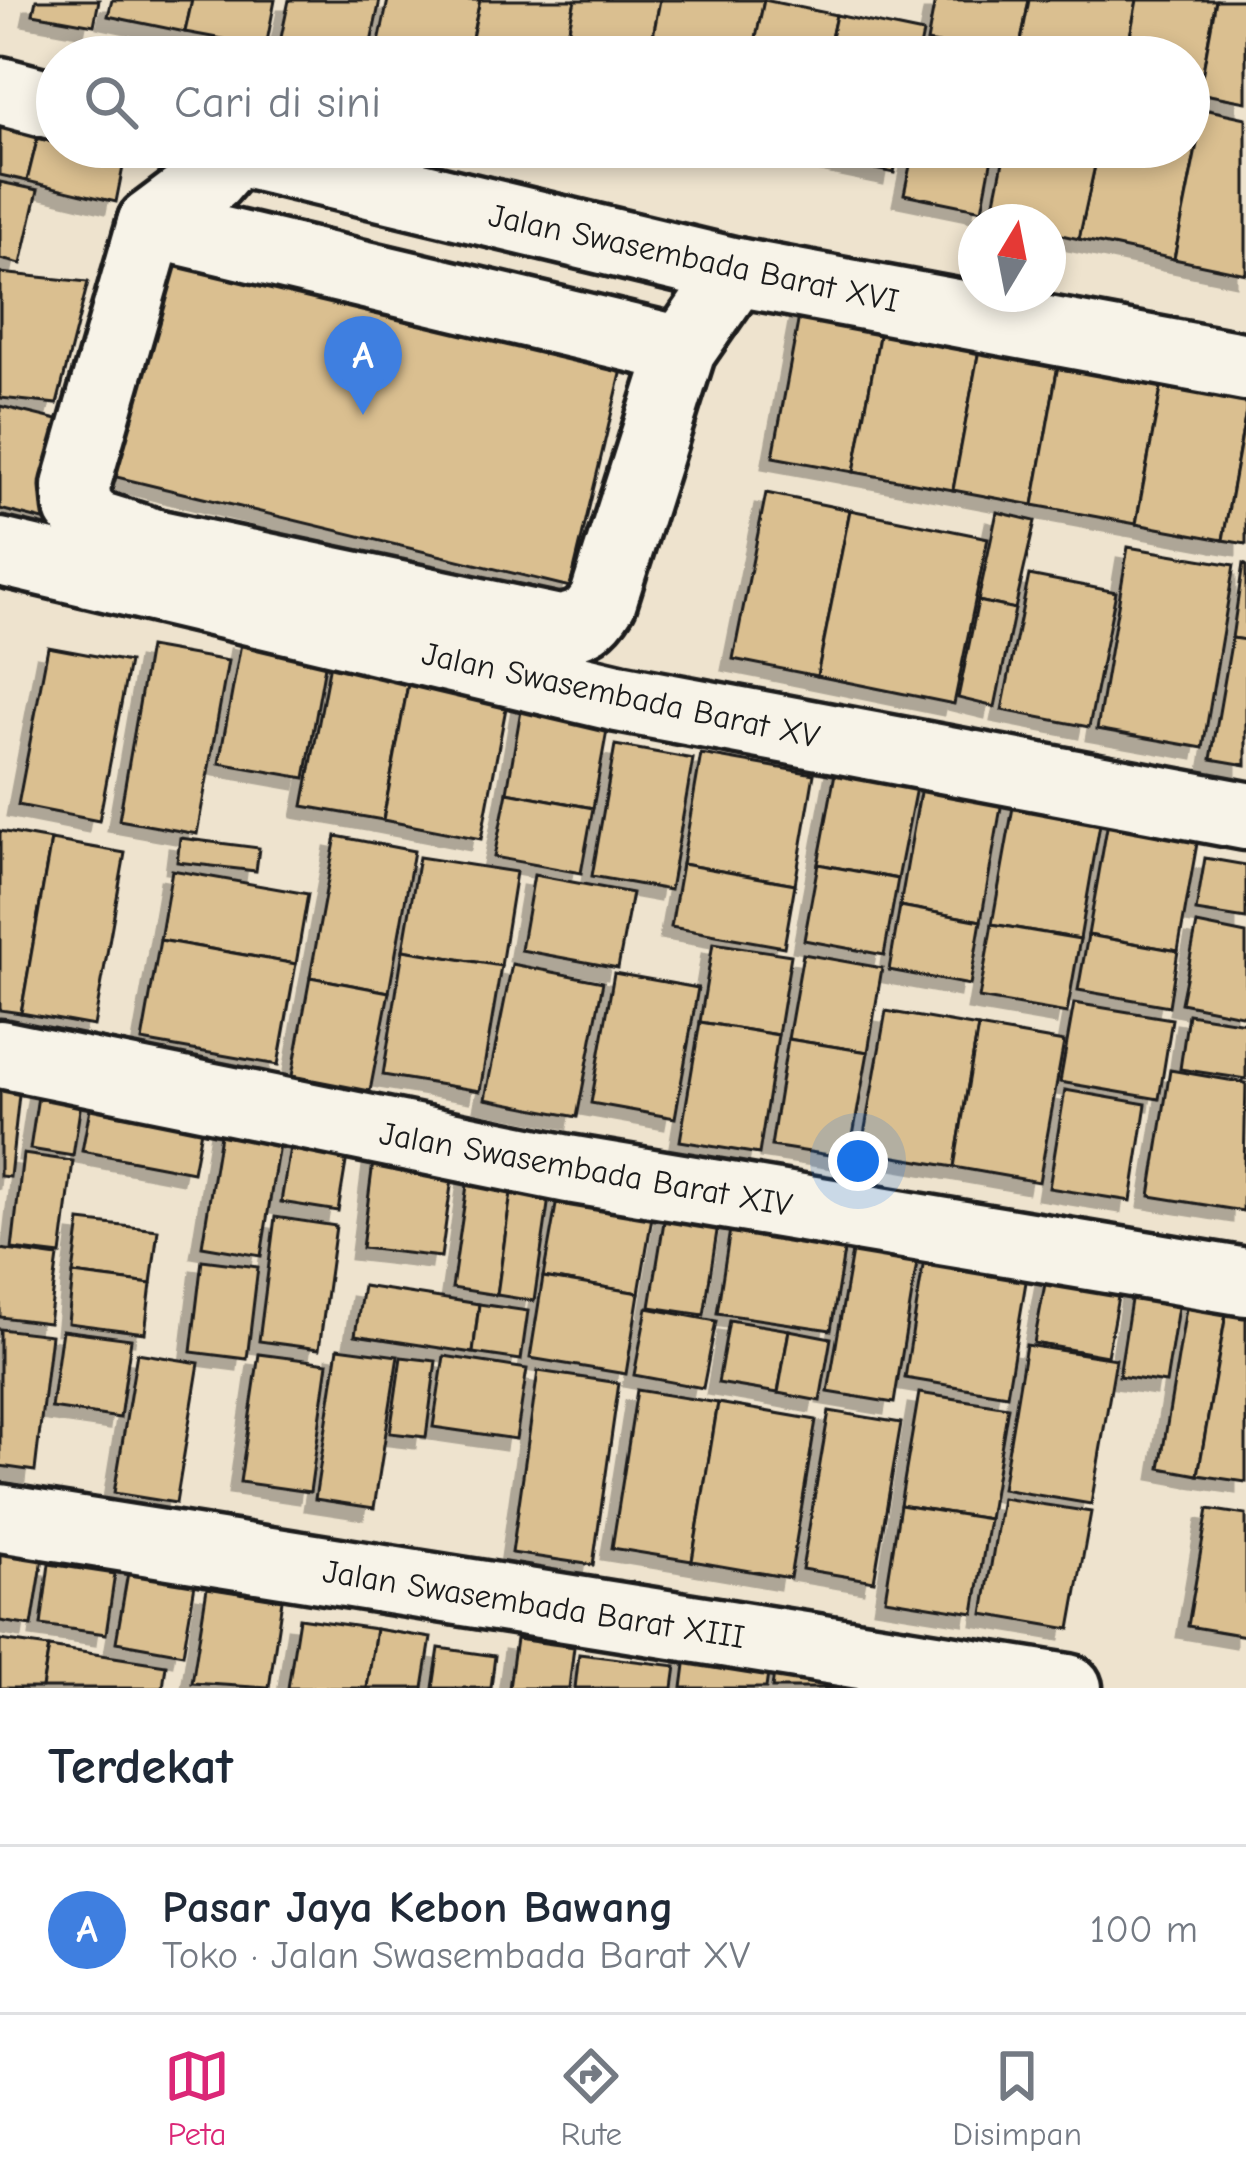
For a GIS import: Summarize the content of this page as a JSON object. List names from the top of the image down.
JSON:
{
  "streets": {
    "street": [
      "Jalan Swasembada Barat XVI",
      "Jalan Swasembada Barat XV",
      "Jalan Swasembada Barat XIV",
      "Jalan Swasembada Barat XIII"
    ]
  },
  "north": "top",
  "page": {
    "search": "Cari di sini",
    "pins": "A",
    "heading": "Terdekat",
    "list": [
      {
        "mark": "A",
        "name": "Pasar Jaya Kebon Bawang",
        "note": "Toko · Jalan Swasembada Barat XV",
        "value": "100 m"
      }
    ],
    "nav": ["Peta", "Rute", "Disimpan"]
  }
}
